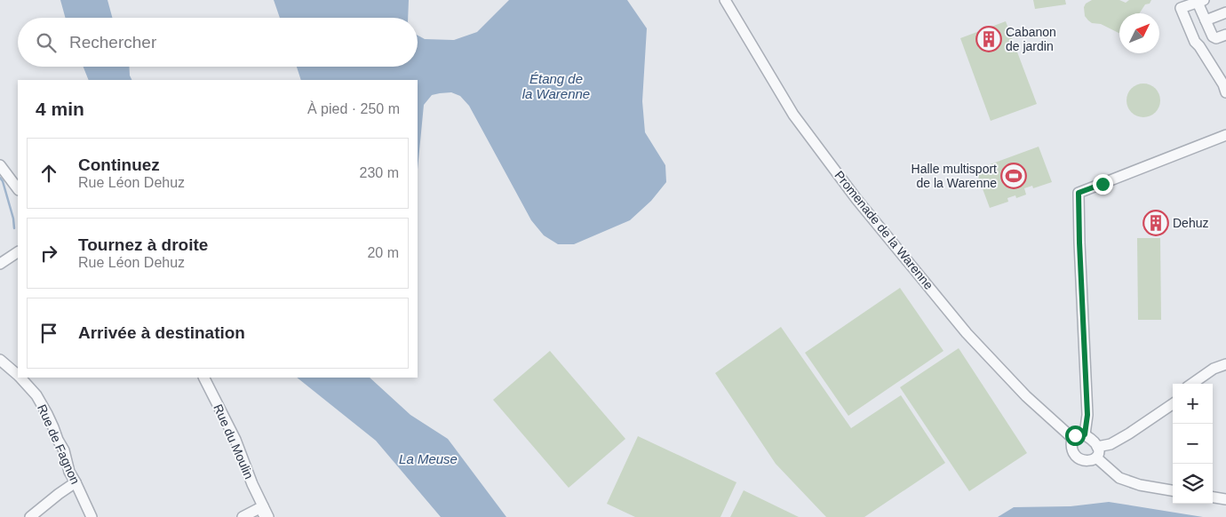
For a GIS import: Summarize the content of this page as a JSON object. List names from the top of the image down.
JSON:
{
  "streets": {
    "street": ["Promenade de la Warenne", "Rue du Moulin", "Rue de Fagnon"]
  },
  "water": ["Étang de la Warenne", "La Meuse"],
  "places": {
    "building": ["Cabanon de jardin", "Dehuz"],
    "sports": ["Halle multisport de la Warenne"]
  },
  "north": "top right",
  "page": {
    "search": "Rechercher",
    "heading": ["4 min", "À pied · 250 m"],
    "list": [
      ["Continuez", "Rue Léon Dehuz", "230 m"],
      ["Tournez à droite", "Rue Léon Dehuz", "20 m"],
      "Arrivée à destination"
    ],
    "map_buttons": ["+", "−"]
  }
}
